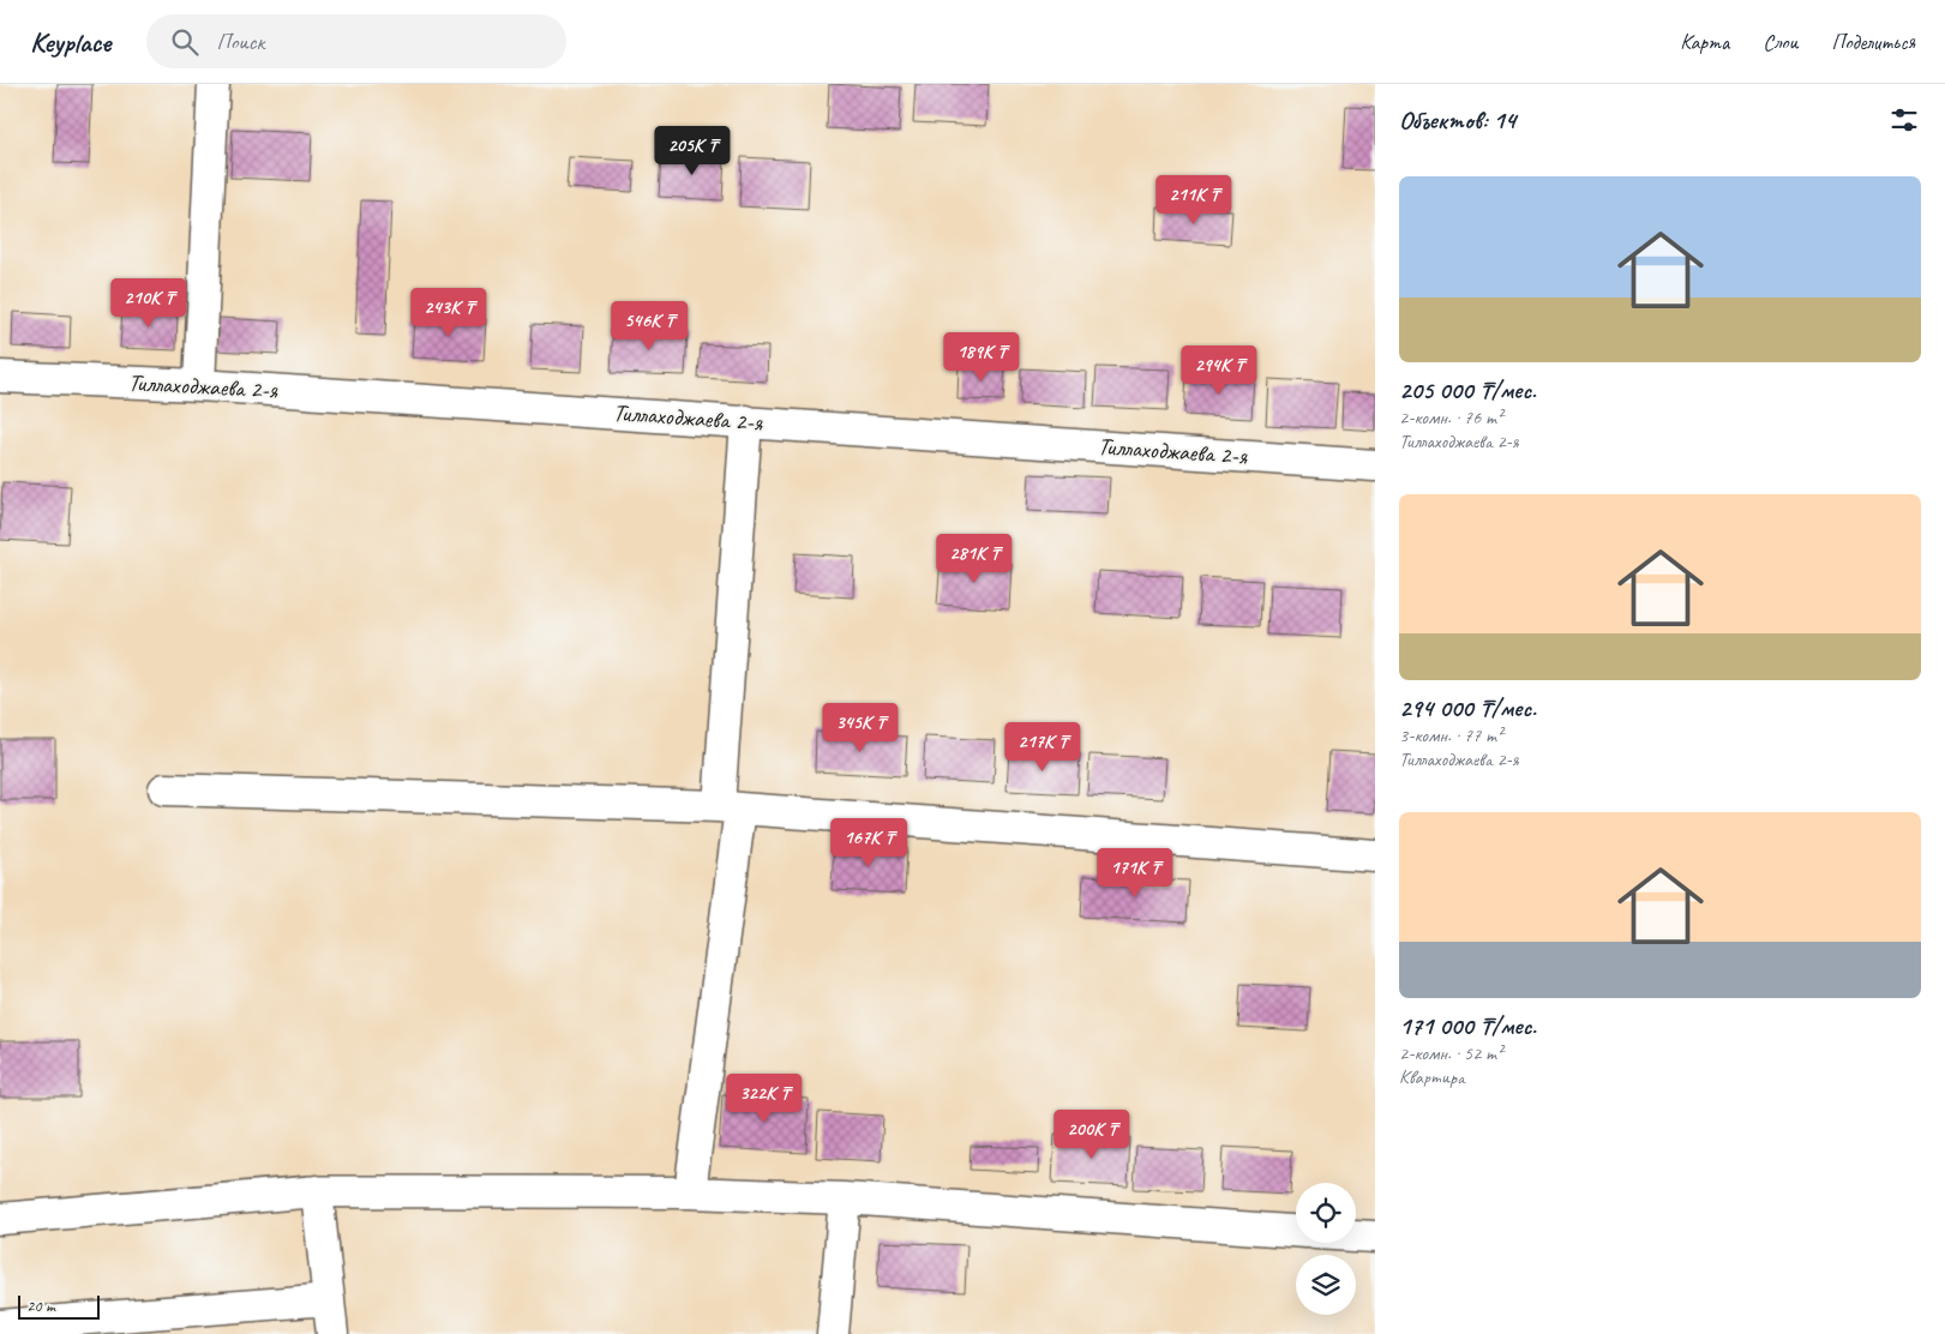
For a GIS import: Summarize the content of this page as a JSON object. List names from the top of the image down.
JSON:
{
  "streets": {
    "street": ["Тиллаходжаева 2-я"]
  },
  "scale_bar": "20 m",
  "page": {
    "header": "Keyplace",
    "search": "Поиск",
    "nav": ["Карта", "Слои", "Поделиться"],
    "heading": "Объектов: 14",
    "price": [
      "205K ₸",
      "211K ₸",
      "210K ₸",
      "243K ₸",
      "546K ₸",
      "189K ₸",
      "294K ₸",
      "281K ₸",
      "345K ₸",
      "217K ₸",
      "167K ₸",
      "171K ₸",
      "322K ₸",
      "200K ₸"
    ],
    "list": [
      {
        "name": "205 000 ₸/мес.",
        "note": "2-комн. · 76 m² · Тиллаходжаева 2-я"
      },
      {
        "name": "294 000 ₸/мес.",
        "note": "3-комн. · 77 m² · Тиллаходжаева 2-я"
      },
      {
        "name": "171 000 ₸/мес.",
        "note": "2-комн. · 52 m² · Квартира"
      }
    ],
    "scale": "20 m"
  }
}
